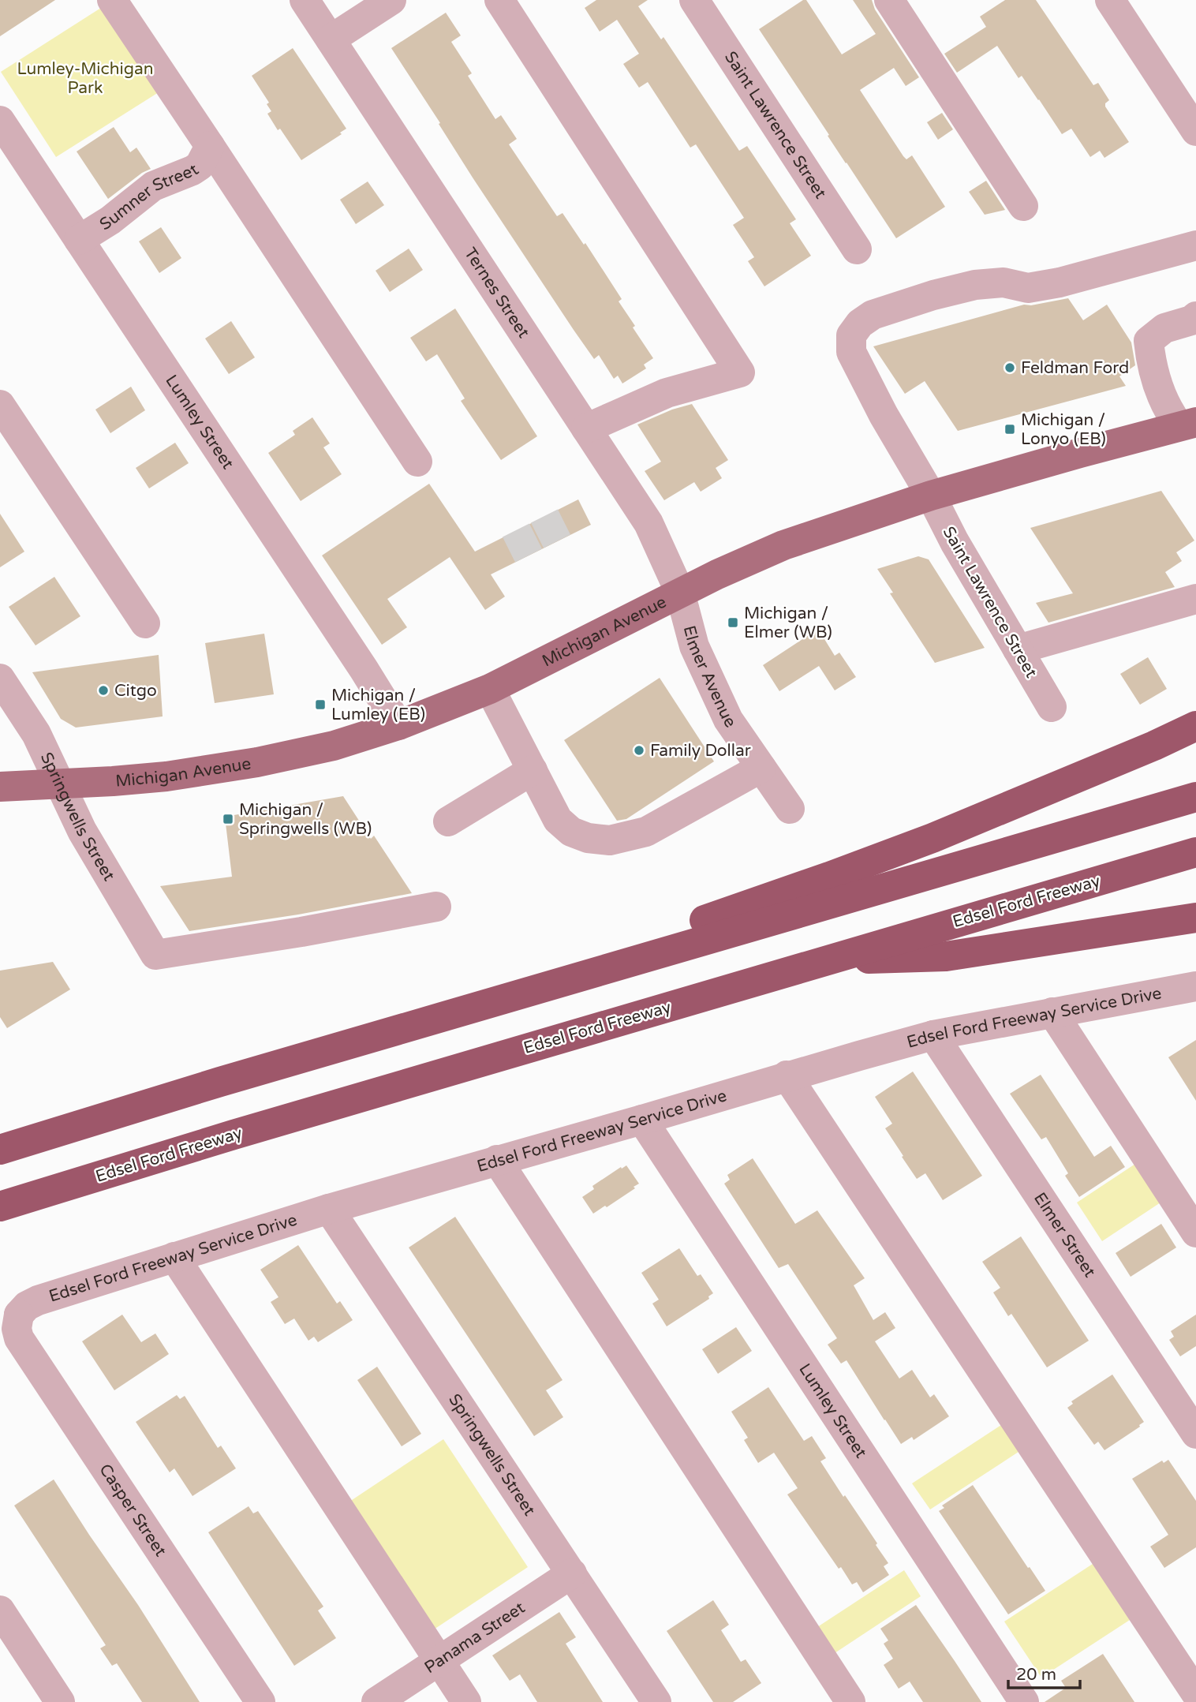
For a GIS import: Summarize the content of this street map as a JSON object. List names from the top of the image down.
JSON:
{
  "streets": {
    "highway": ["Edsel Ford Freeway"],
    "main road": ["Michigan Avenue"],
    "street": [
      "Saint Lawrence Street",
      "Sumner Street",
      "Ternes Street",
      "Lumley Street",
      "Elmer Avenue",
      "Springwells Street",
      "Edsel Ford Freeway Service Drive",
      "Elmer Street",
      "Casper Street",
      "Panama Street"
    ]
  },
  "crossings": [
    ["Saint Lawrence Street", "Michigan Avenue"],
    ["Sumner Street", "Lumley Street"],
    ["Ternes Street", "Michigan Avenue"],
    ["Ternes Street", "Elmer Avenue"],
    ["Lumley Street", "Michigan Avenue"],
    ["Lumley Street", "Edsel Ford Freeway Service Drive"],
    ["Michigan Avenue", "Elmer Avenue"],
    ["Michigan Avenue", "Springwells Street"],
    ["Springwells Street", "Edsel Ford Freeway Service Drive"],
    ["Springwells Street", "Panama Street"],
    ["Edsel Ford Freeway Service Drive", "Elmer Street"],
    ["Edsel Ford Freeway Service Drive", "Casper Street"]
  ],
  "parks": ["Lumley-Michigan Park"],
  "places": {
    "other": ["Feldman Ford", "Citgo", "Family Dollar"],
    "transit": [
      "Michigan / Lonyo (EB)",
      "Michigan / Elmer (WB)",
      "Michigan / Lumley (EB)",
      "Michigan / Springwells (WB)"
    ]
  },
  "scale_bar": "20 m"
}
